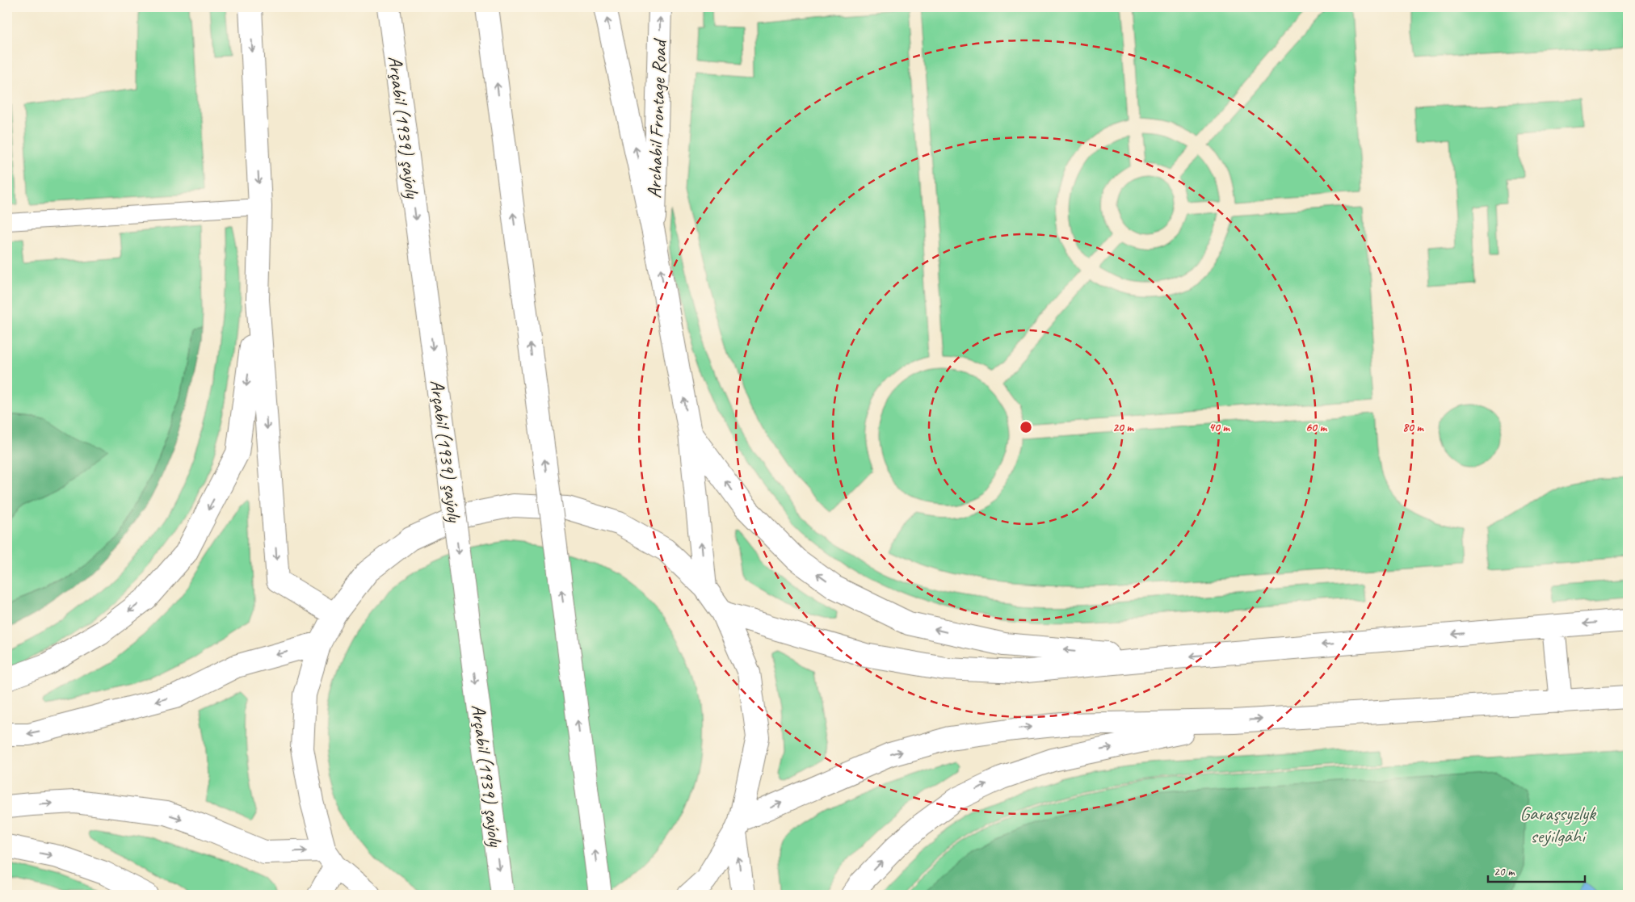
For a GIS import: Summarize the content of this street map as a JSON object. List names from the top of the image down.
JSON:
{
  "streets": {
    "main road": ["Archabil Frontage Road", "Arçabil (1939) şaýoly"]
  },
  "parks": ["Garaşsyzlyk seýilgähi"],
  "scale_bar": "20 m",
  "rings": [
    "20 m",
    "40 m",
    "60 m",
    "80 m"
  ]
}
